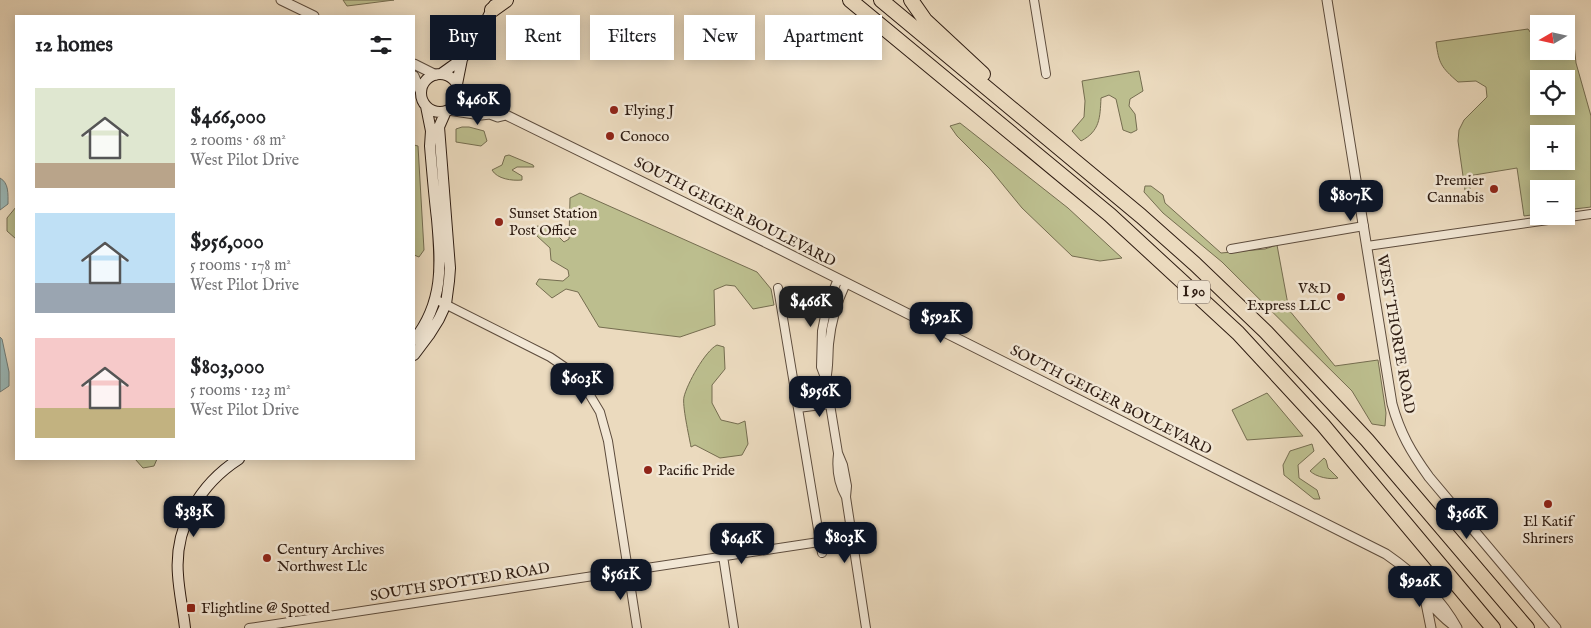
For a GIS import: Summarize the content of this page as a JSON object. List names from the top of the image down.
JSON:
{
  "streets": {
    "highway": ["I 90"],
    "street": ["SOUTH GEIGER BOULEVARD", "WEST THORPE ROAD", "SOUTH SPOTTED ROAD"]
  },
  "places": {
    "other": [
      "Flying J",
      "Conoco",
      "Premier Cannabis",
      "Sunset Station Post Office",
      "V&D Express LLC",
      "Pacific Pride",
      "El Katif Shriners",
      "Century Archives Northwest Llc"
    ],
    "transit": ["Flightline @ Spotted"]
  },
  "north": "left",
  "page": {
    "map_buttons": ["+", "−"],
    "chip": [
      "Buy",
      "Rent",
      "Filters",
      "New",
      "Apartment"
    ],
    "heading": "12 homes",
    "list": [
      {
        "name": "$466,000",
        "note": "2 rooms · 68 m² · West Pilot Drive"
      },
      {
        "name": "$956,000",
        "note": "5 rooms · 178 m² · West Pilot Drive"
      },
      {
        "name": "$803,000",
        "note": "5 rooms · 123 m² · West Pilot Drive"
      }
    ],
    "price": [
      "$460K",
      "$807K",
      "$466K",
      "$592K",
      "$603K",
      "$956K",
      "$383K",
      "$366K",
      "$803K",
      "$646K",
      "$561K",
      "$926K"
    ]
  }
}
